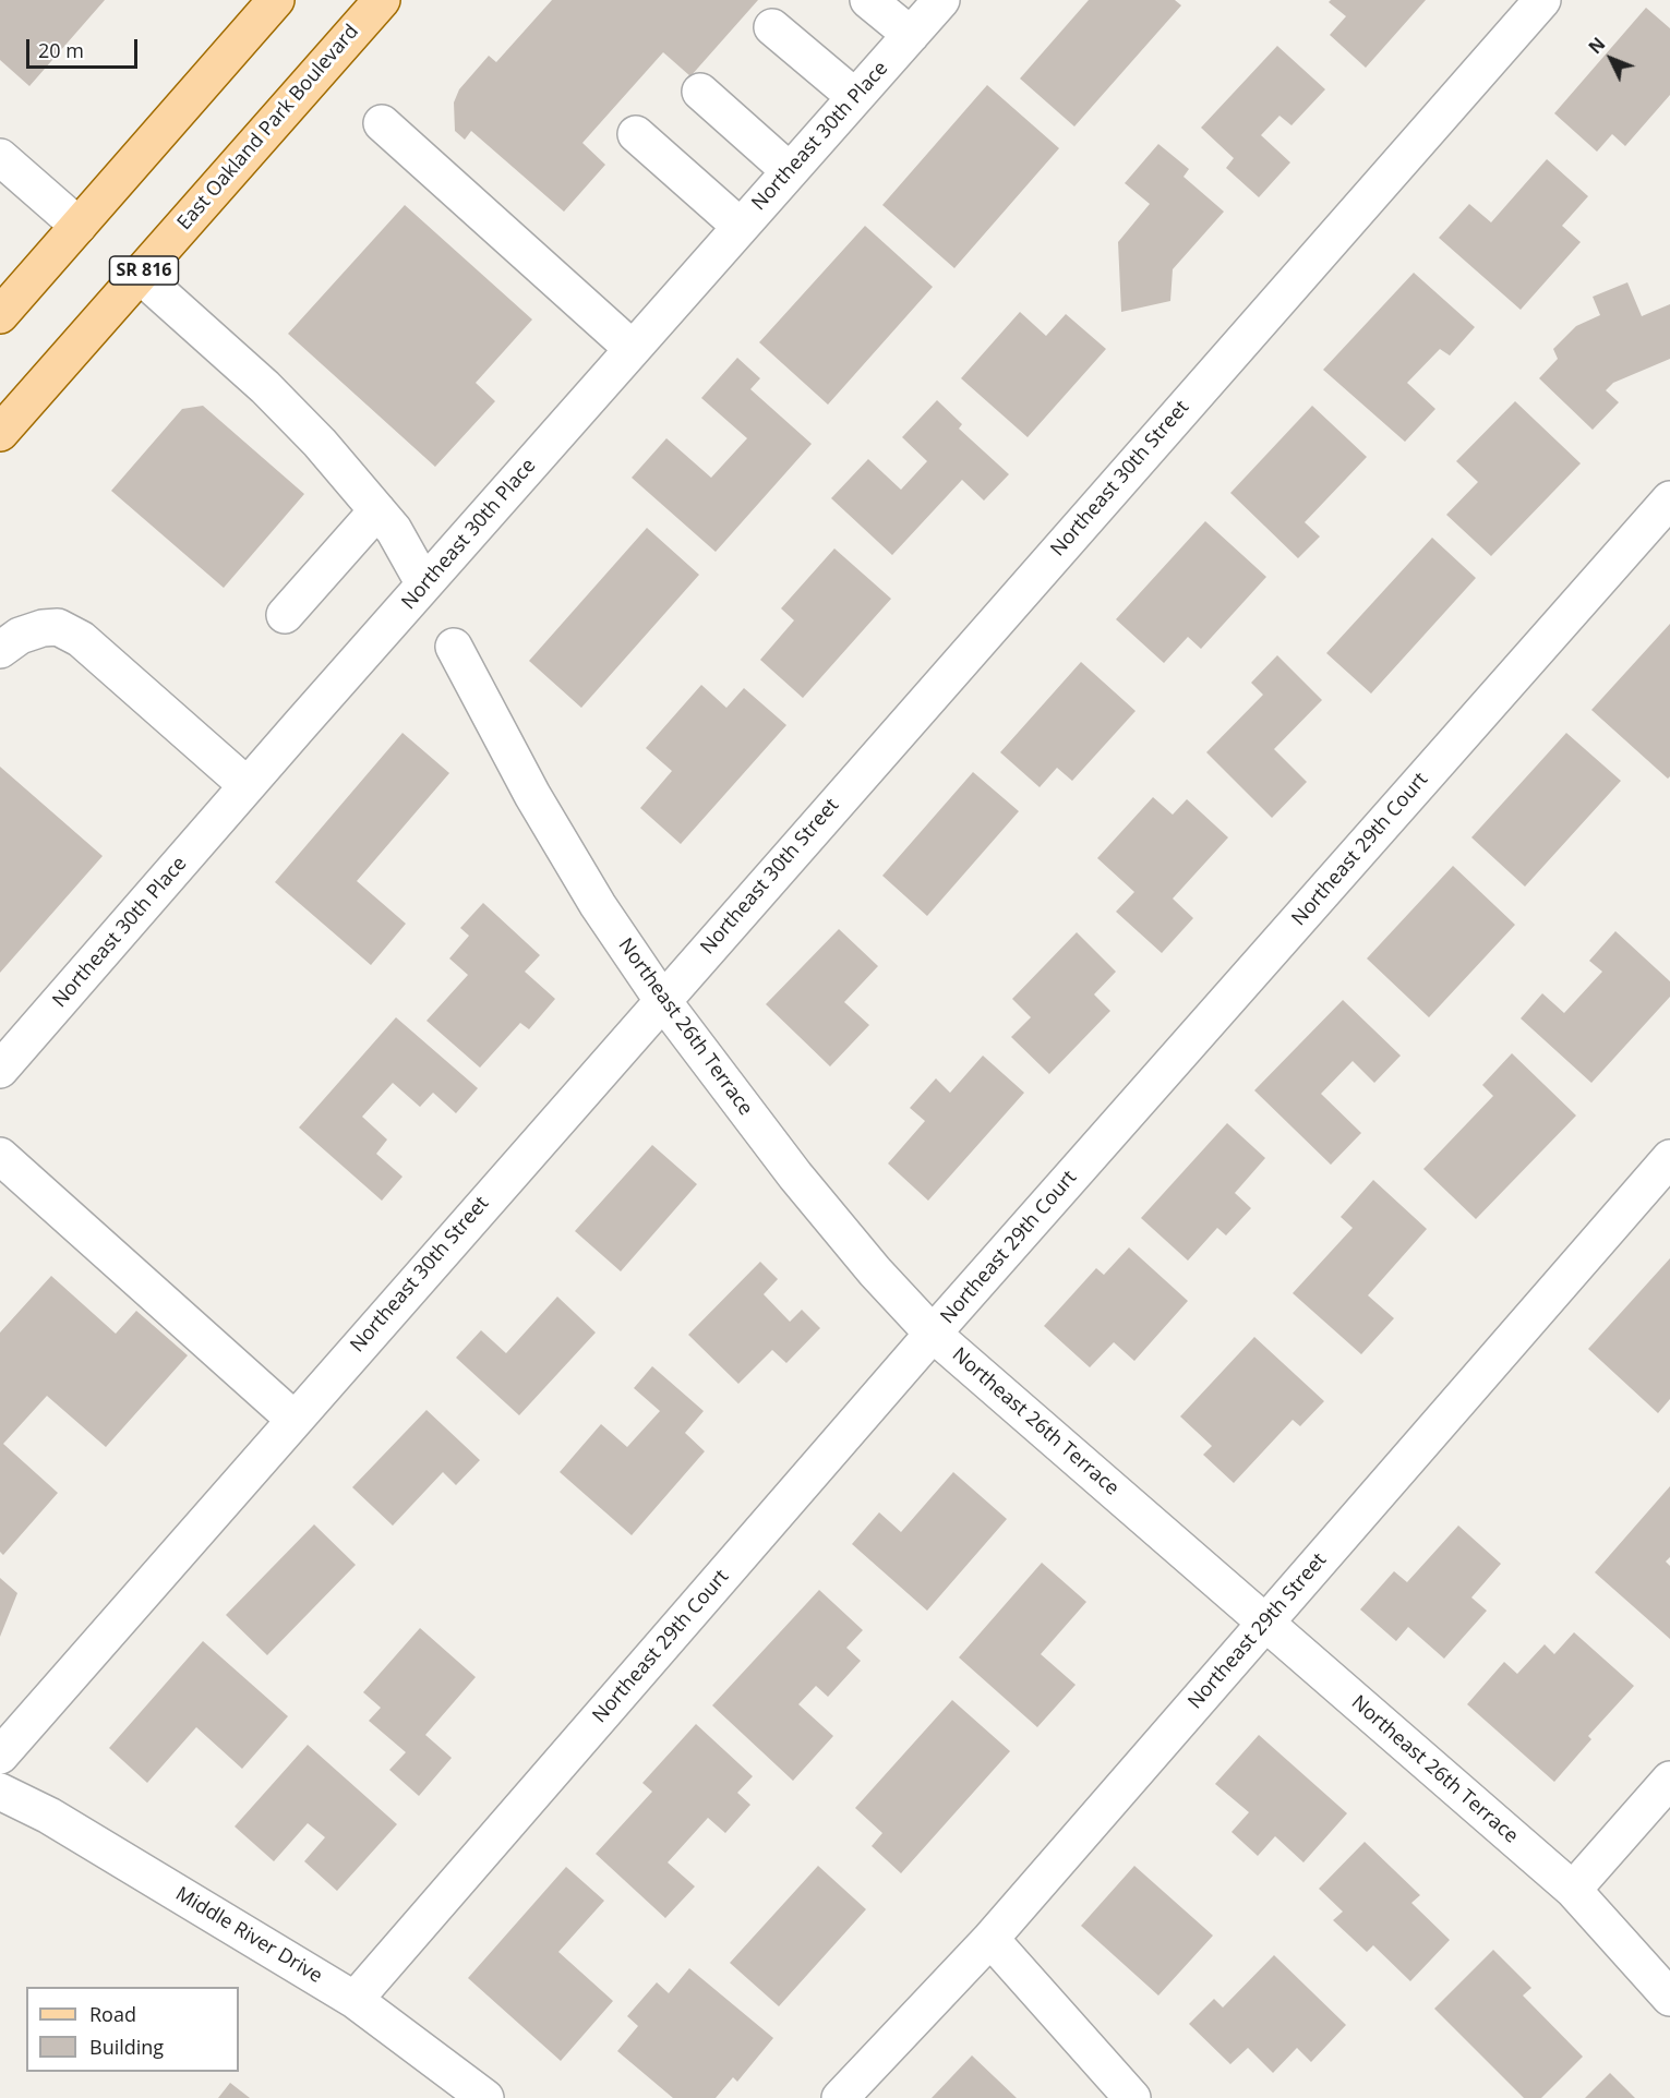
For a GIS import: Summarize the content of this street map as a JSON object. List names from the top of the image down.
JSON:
{
  "streets": {
    "main road": ["East Oakland Park Boulevard", "SR 816"],
    "street": [
      "Northeast 30th Place",
      "Northeast 30th Street",
      "Northeast 29th Court",
      "Northeast 26th Terrace",
      "Northeast 29th Street",
      "Middle River Drive"
    ]
  },
  "crossings": [
    ["Northeast 30th Street", "Northeast 26th Terrace"],
    ["Northeast 29th Court", "Northeast 26th Terrace"],
    ["Northeast 29th Court", "Middle River Drive"],
    ["Northeast 26th Terrace", "Northeast 29th Street"]
  ],
  "legend": ["Road", "Building"],
  "scale_bar": "20 m",
  "north": "top left"
}
